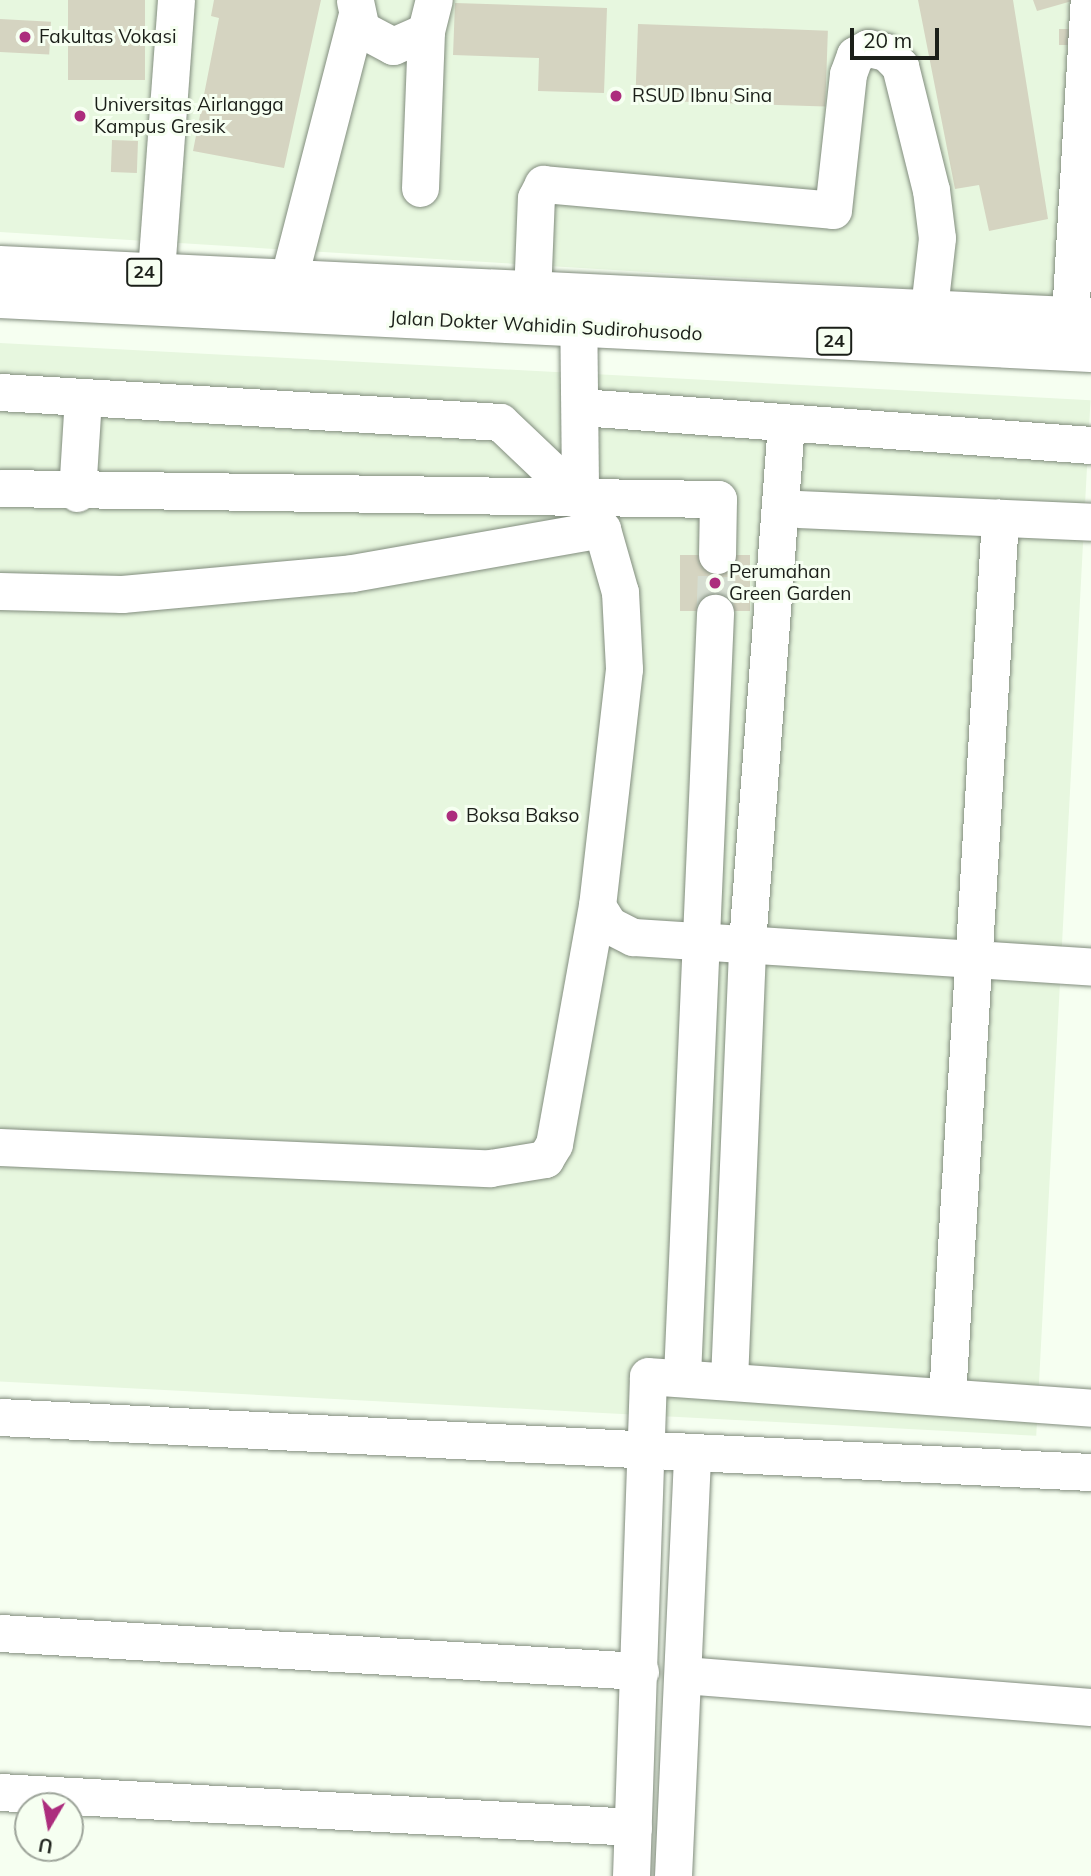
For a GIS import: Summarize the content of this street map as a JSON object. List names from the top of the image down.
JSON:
{
  "streets": {
    "highway": ["24", "Jalan Dokter Wahidin Sudirohusodo"]
  },
  "places": [
    "Fakultas Vokasi",
    "RSUD Ibnu Sina",
    "Universitas Airlangga Kampus Gresik",
    "Perumahan Green Garden",
    "Boksa Bakso"
  ],
  "scale_bar": "20 m",
  "north": "bottom"
}
